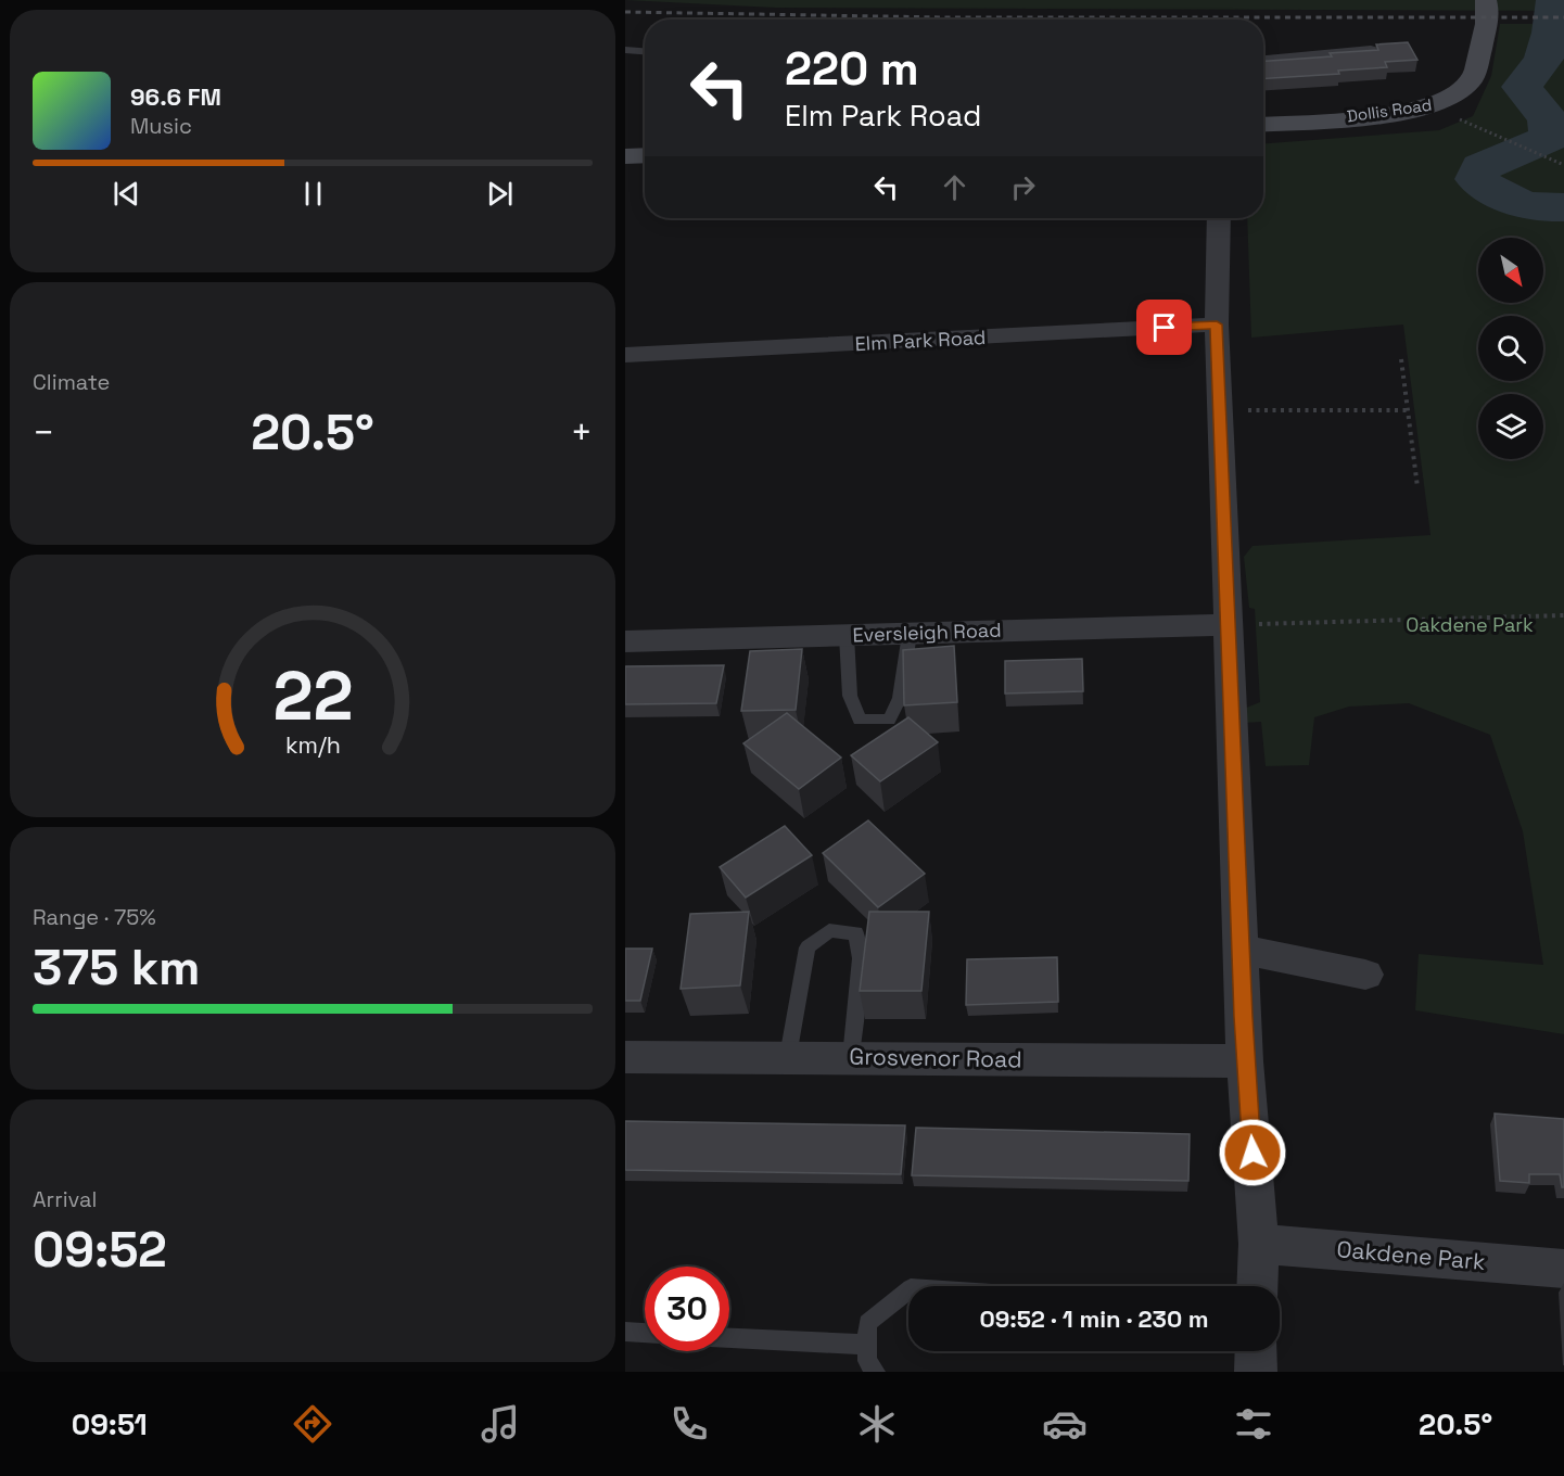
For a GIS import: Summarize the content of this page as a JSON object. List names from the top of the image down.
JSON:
{
  "streets": {
    "main road": ["Dollis Road"],
    "street": [
      "Elm Park Road",
      "Eversleigh Road",
      "Grosvenor Road",
      "Oakdene Park"
    ]
  },
  "parks": ["Oakdene Park"],
  "north": "bottom right",
  "page": {
    "turn": ["220 m", "Elm Park Road"],
    "song": ["96.6 FM", "Music"],
    "tile": [
      "Climate",
      ["Range · 75%", "375 km"],
      ["Arrival", "09:52"]
    ],
    "heat": ["−", "20.5°", "+"],
    "limit": "30",
    "trip": "09:52 · 1 min · 230 m",
    "tabs": ["09:51", "20.5°"],
    "gauge": ["22", "km/h"]
  }
}
